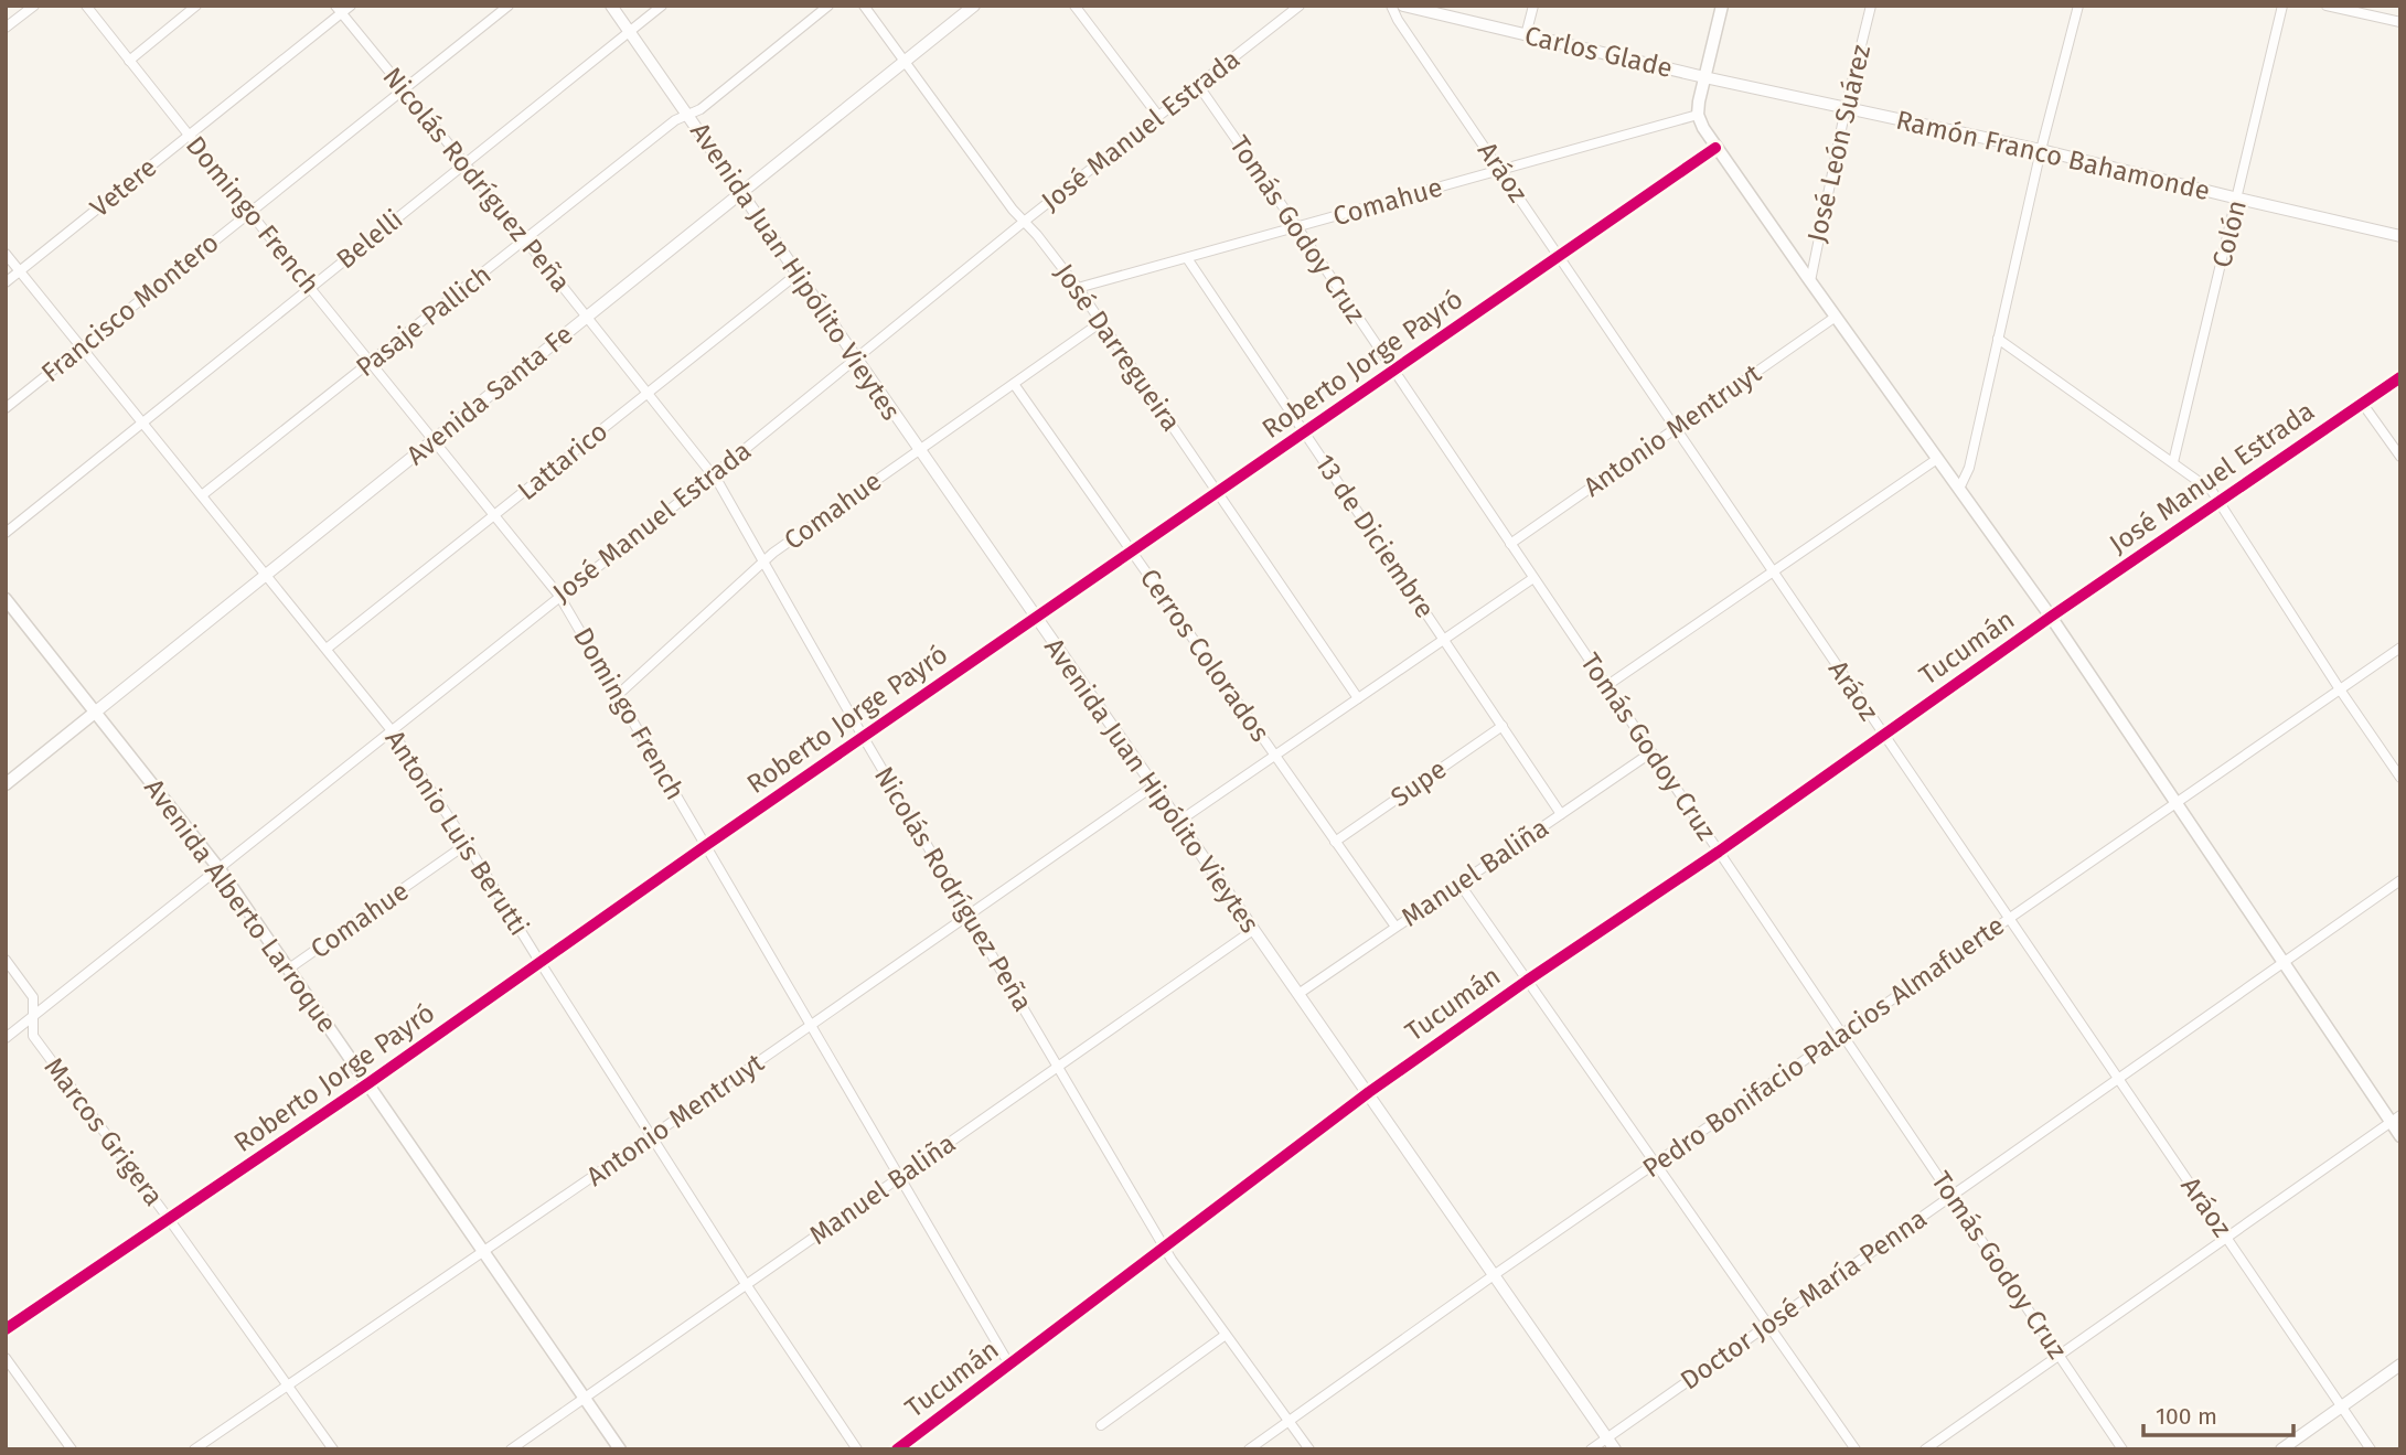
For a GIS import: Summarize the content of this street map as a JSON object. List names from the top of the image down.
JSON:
{
  "streets": {
    "main road": ["Avenida Santa Fe", "Avenida Alberto Larroque"],
    "street": [
      "Carlos Glade",
      "José Manuel Estrada",
      "José León Suárez",
      "Ramón Franco Bahamonde",
      "Aráoz",
      "Nicolás Rodríguez Peña",
      "Vetere",
      "Comahue",
      "Domingo French",
      "Tomás Godoy Cruz",
      "Colón",
      "Belelli",
      "Avenida Juan Hipólito Vieytes",
      "Francisco Montero",
      "Pasaje Pallich",
      "José Darregueira",
      "Roberto Jorge Payró",
      "Antonio Mentruyt",
      "Lattarico",
      "13 de Diciembre",
      "Tucumán",
      "Cerros Colorados",
      "Supe",
      "Antonio Luis Berutti",
      "Manuel Baliña",
      "Pedro Bonifacio Palacios Almafuerte",
      "Marcos Grigera",
      "Doctor José María Penna"
    ]
  },
  "crossings": [
    ["Carlos Glade", "Ramón Franco Bahamonde"],
    ["José Manuel Estrada", "Nicolás Rodríguez Peña"],
    ["José Manuel Estrada", "Domingo French"],
    ["José Manuel Estrada", "Tomás Godoy Cruz"],
    ["José Manuel Estrada", "Avenida Juan Hipólito Vieytes"],
    ["José Manuel Estrada", "José Darregueira"],
    ["José Manuel Estrada", "Tucumán"],
    ["José Manuel Estrada", "Antonio Luis Berutti"],
    ["José Manuel Estrada", "Avenida Alberto Larroque"],
    ["José Manuel Estrada", "Marcos Grigera"],
    ["José León Suárez", "Ramón Franco Bahamonde"],
    ["Ramón Franco Bahamonde", "Colón"],
    ["Aráoz", "Comahue"],
    ["Aráoz", "Roberto Jorge Payró"],
    ["Aráoz", "Antonio Mentruyt"],
    ["Aráoz", "Tucumán"],
    ["Aráoz", "Pedro Bonifacio Palacios Almafuerte"],
    ["Aráoz", "Doctor José María Penna"],
    ["Nicolás Rodríguez Peña", "Vetere"],
    ["Nicolás Rodríguez Peña", "Comahue"],
    ["Nicolás Rodríguez Peña", "Belelli"],
    ["Nicolás Rodríguez Peña", "Francisco Montero"],
    ["Nicolás Rodríguez Peña", "Pasaje Pallich"],
    ["Nicolás Rodríguez Peña", "Roberto Jorge Payró"],
    ["Nicolás Rodríguez Peña", "Avenida Santa Fe"],
    ["Nicolás Rodríguez Peña", "Antonio Mentruyt"],
    ["Nicolás Rodríguez Peña", "Lattarico"],
    ["Nicolás Rodríguez Peña", "Tucumán"],
    ["Nicolás Rodríguez Peña", "Manuel Baliña"],
    ["Nicolás Rodríguez Peña", "Pedro Bonifacio Palacios Almafuerte"],
    ["Vetere", "Domingo French"],
    ["Vetere", "Antonio Luis Berutti"],
    ["Comahue", "Domingo French"],
    ["Comahue", "Tomás Godoy Cruz"],
    ["Comahue", "Avenida Juan Hipólito Vieytes"],
    ["Comahue", "José Darregueira"],
    ["Comahue", "13 de Diciembre"],
    ["Comahue", "Cerros Colorados"],
    ["Comahue", "Antonio Luis Berutti"],
    ["Comahue", "Avenida Alberto Larroque"],
    ["Domingo French", "Belelli"],
    ["Domingo French", "Francisco Montero"],
    ["Domingo French", "Pasaje Pallich"],
    ["Domingo French", "Roberto Jorge Payró"],
    ["Domingo French", "Avenida Santa Fe"],
    ["Domingo French", "Antonio Mentruyt"],
    ["Domingo French", "Lattarico"],
    ["Domingo French", "Tucumán"],
    ["Domingo French", "Manuel Baliña"],
    ["Tomás Godoy Cruz", "Roberto Jorge Payró"],
    ["Tomás Godoy Cruz", "Antonio Mentruyt"],
    ["Tomás Godoy Cruz", "Tucumán"],
    ["Tomás Godoy Cruz", "Manuel Baliña"],
    ["Tomás Godoy Cruz", "Pedro Bonifacio Palacios Almafuerte"],
    ["Tomás Godoy Cruz", "Doctor José María Penna"],
    ["Belelli", "Avenida Juan Hipólito Vieytes"],
    ["Belelli", "Antonio Luis Berutti"],
    ["Avenida Juan Hipólito Vieytes", "Pasaje Pallich"],
    ["Avenida Juan Hipólito Vieytes", "Roberto Jorge Payró"],
    ["Avenida Juan Hipólito Vieytes", "Avenida Santa Fe"],
    ["Avenida Juan Hipólito Vieytes", "Antonio Mentruyt"],
    ["Avenida Juan Hipólito Vieytes", "Lattarico"],
    ["Avenida Juan Hipólito Vieytes", "Tucumán"],
    ["Avenida Juan Hipólito Vieytes", "Manuel Baliña"],
    ["Avenida Juan Hipólito Vieytes", "Pedro Bonifacio Palacios Almafuerte"],
    ["Avenida Juan Hipólito Vieytes", "Doctor José María Penna"],
    ["Francisco Montero", "Antonio Luis Berutti"],
    ["Pasaje Pallich", "Antonio Luis Berutti"],
    ["José Darregueira", "Roberto Jorge Payró"],
    ["José Darregueira", "Avenida Santa Fe"],
    ["Roberto Jorge Payró", "13 de Diciembre"],
    ["Roberto Jorge Payró", "Cerros Colorados"],
    ["Roberto Jorge Payró", "Antonio Luis Berutti"],
    ["Roberto Jorge Payró", "Avenida Alberto Larroque"],
    ["Roberto Jorge Payró", "Marcos Grigera"],
    ["Avenida Santa Fe", "Antonio Luis Berutti"],
    ["Avenida Santa Fe", "Avenida Alberto Larroque"],
    ["Antonio Mentruyt", "Antonio Luis Berutti"],
    ["Antonio Mentruyt", "Avenida Alberto Larroque"],
    ["Antonio Mentruyt", "Marcos Grigera"],
    ["Lattarico", "Antonio Luis Berutti"],
    ["13 de Diciembre", "Supe"],
    ["13 de Diciembre", "Manuel Baliña"],
    ["Cerros Colorados", "Supe"],
    ["Cerros Colorados", "Manuel Baliña"],
    ["Antonio Luis Berutti", "Manuel Baliña"],
    ["Manuel Baliña", "Avenida Alberto Larroque"]
  ],
  "scale_bar": "100 m"
}
